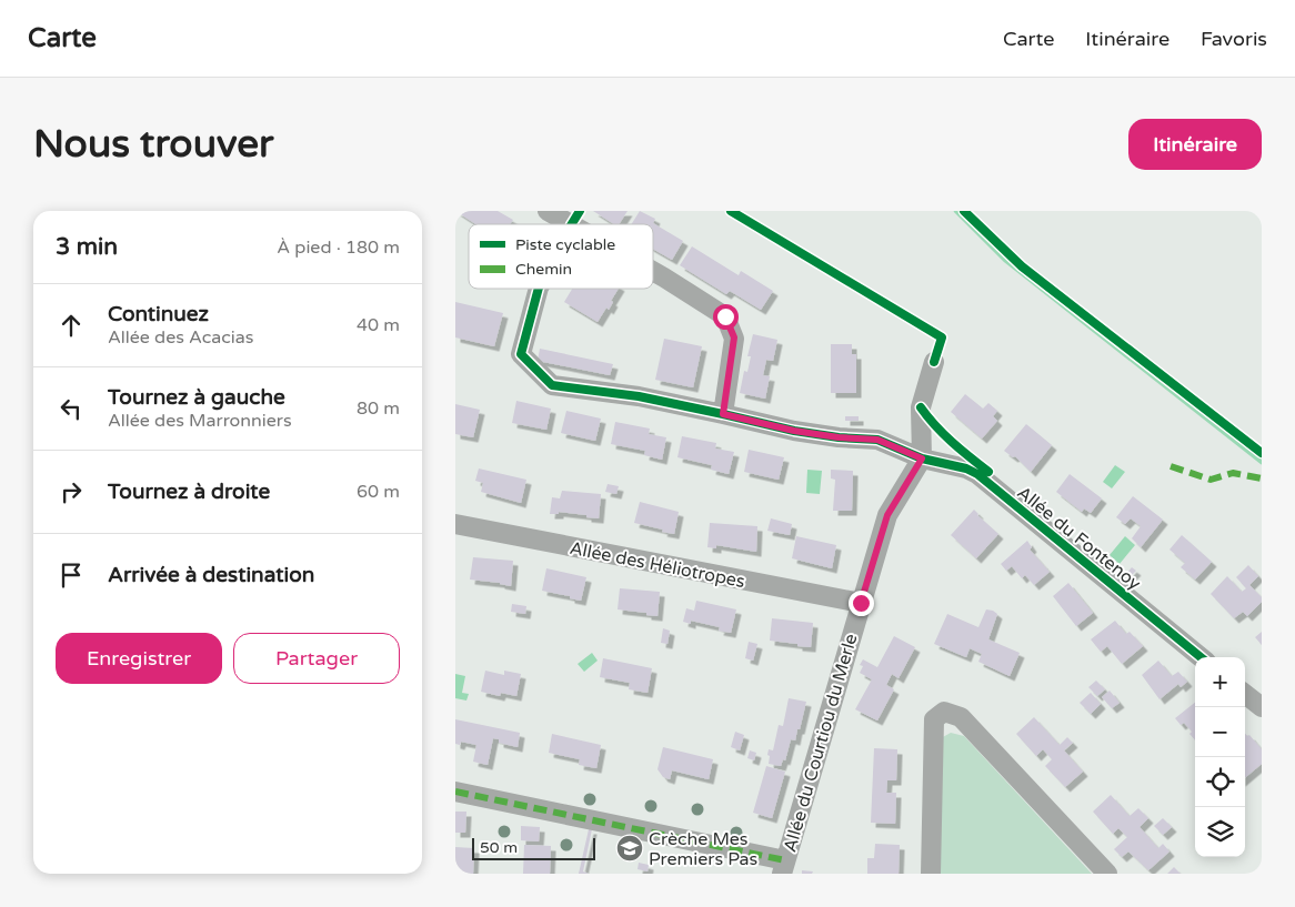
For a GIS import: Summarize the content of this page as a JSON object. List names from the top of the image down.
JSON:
{
  "streets": {
    "street": ["Allée du Fontenoy", "Allée des Héliotropes", "Allée du Courtiou du Merle"]
  },
  "crossings": [
    ["Allée du Fontenoy", "Allée du Courtiou du Merle"],
    ["Allée des Héliotropes", "Allée du Courtiou du Merle"]
  ],
  "places": {
    "school or university": ["Crèche Mes Premiers Pas"]
  },
  "legend": ["Piste cyclable", "Chemin"],
  "scale_bar": "50 m",
  "page": {
    "header": "Carte",
    "nav": ["Carte", "Itinéraire", "Favoris"],
    "buttons": [
      "Itinéraire",
      ["Enregistrer", "Partager"]
    ],
    "title": "Nous trouver",
    "heading": ["3 min", "À pied · 180 m"],
    "list": [
      ["Continuez", "Allée des Acacias", "40 m"],
      ["Tournez à gauche", "Allée des Marronniers", "80 m"],
      ["Tournez à droite", "60 m"],
      "Arrivée à destination"
    ],
    "map_buttons": ["+", "−"],
    "scale": "50 m"
  }
}
